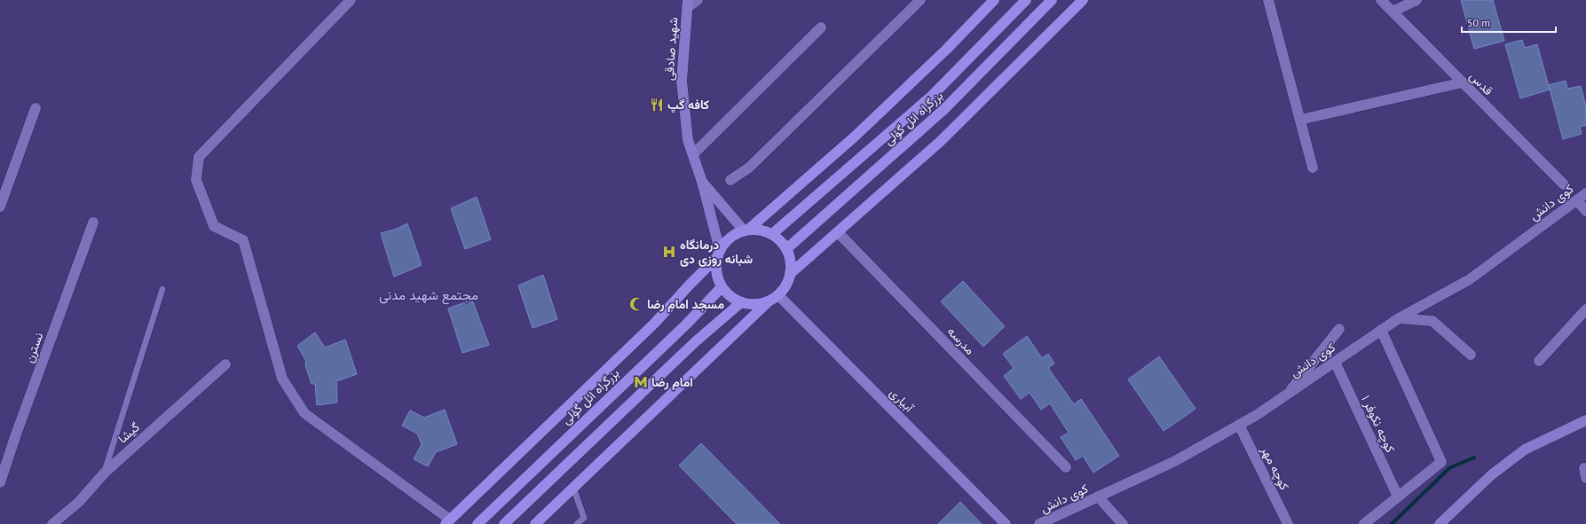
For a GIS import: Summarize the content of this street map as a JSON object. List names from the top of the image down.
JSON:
{
  "streets": {
    "highway": ["بزرگراه ائل گؤلی"],
    "main road": ["شهید صادقی", "آبیاری"],
    "street": [
      "قدس",
      "کوی دانش",
      "مدرسه",
      "نسترن",
      "کوچه نکوفر ۱",
      "گیشا",
      "کوچه مهر"
    ]
  },
  "crossings": [
    ["شهید صادقی", "بزرگراه ائل گؤلی"],
    ["شهید صادقی", "آبیاری"],
    ["بزرگراه ائل گؤلی", "آبیاری"],
    ["کوی دانش", "کوچه نکوفر ۱"],
    ["کوی دانش", "کوچه مهر"]
  ],
  "districts": ["مجتمع شهید مدنی"],
  "places": {
    "restaurant": ["کافه گپ"],
    "hospital": ["درمانگاه شبانه روزی دی"],
    "mosque": ["مسجد امام رضا"],
    "metro station": ["امام رضا"]
  },
  "scale_bar": "50 m"
}
